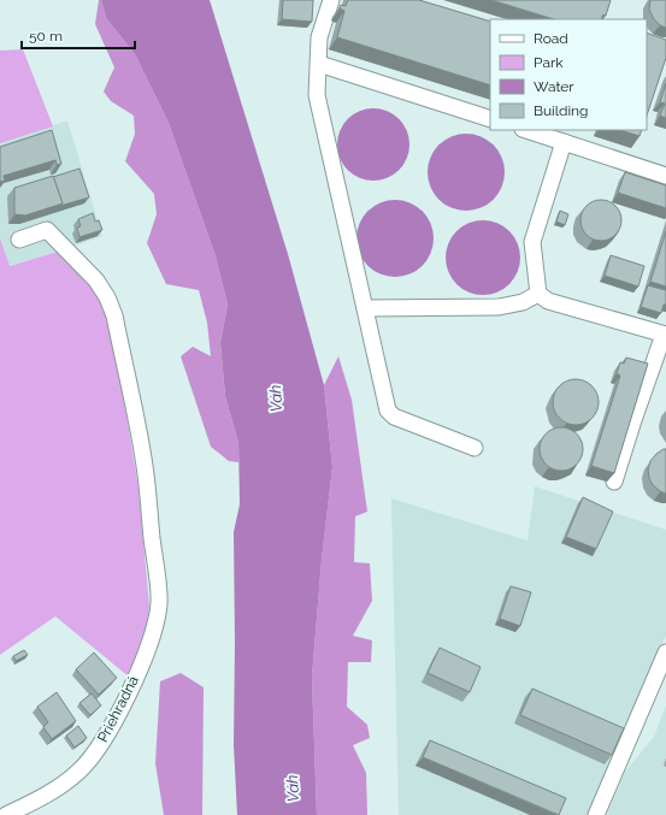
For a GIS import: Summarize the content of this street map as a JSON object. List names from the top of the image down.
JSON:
{
  "streets": {
    "street": ["Priehradná"]
  },
  "water": ["Váh"],
  "legend": [
    "Road",
    "Park",
    "Water",
    "Building"
  ],
  "scale_bar": "50 m"
}
